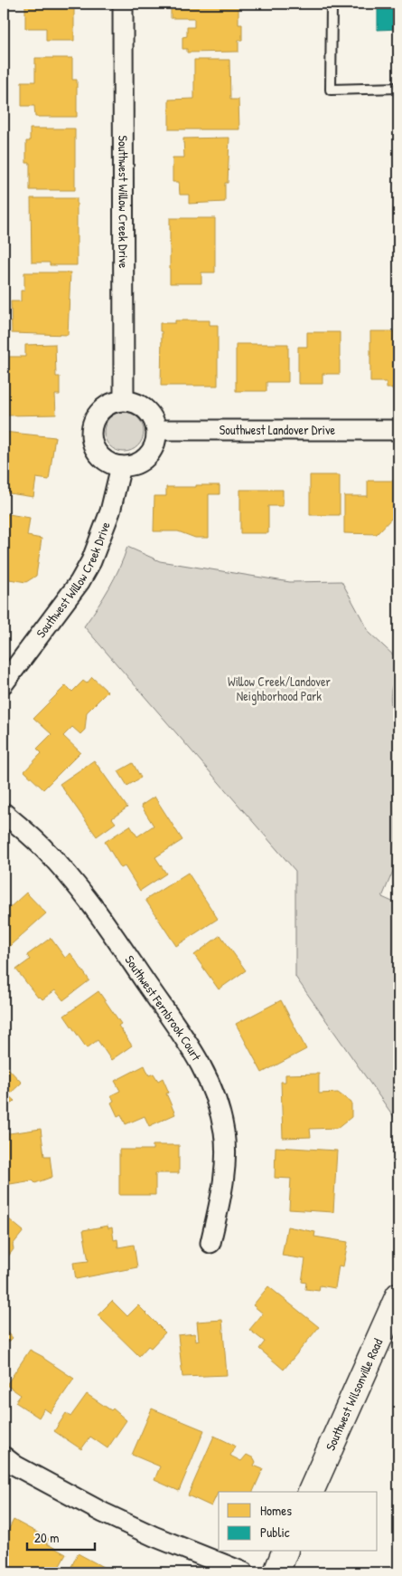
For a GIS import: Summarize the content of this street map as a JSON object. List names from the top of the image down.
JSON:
{
  "streets": {
    "main road": ["Southwest Wilsonville Road"],
    "street": ["Southwest Willow Creek Drive", "Southwest Landover Drive", "Southwest Fernbrook Court"]
  },
  "crossings": [
    ["Southwest Willow Creek Drive", "Southwest Landover Drive"]
  ],
  "parks": ["Willow Creek/Landover Neighborhood Park"],
  "legend": ["Homes", "Public"],
  "scale_bar": "20 m"
}
